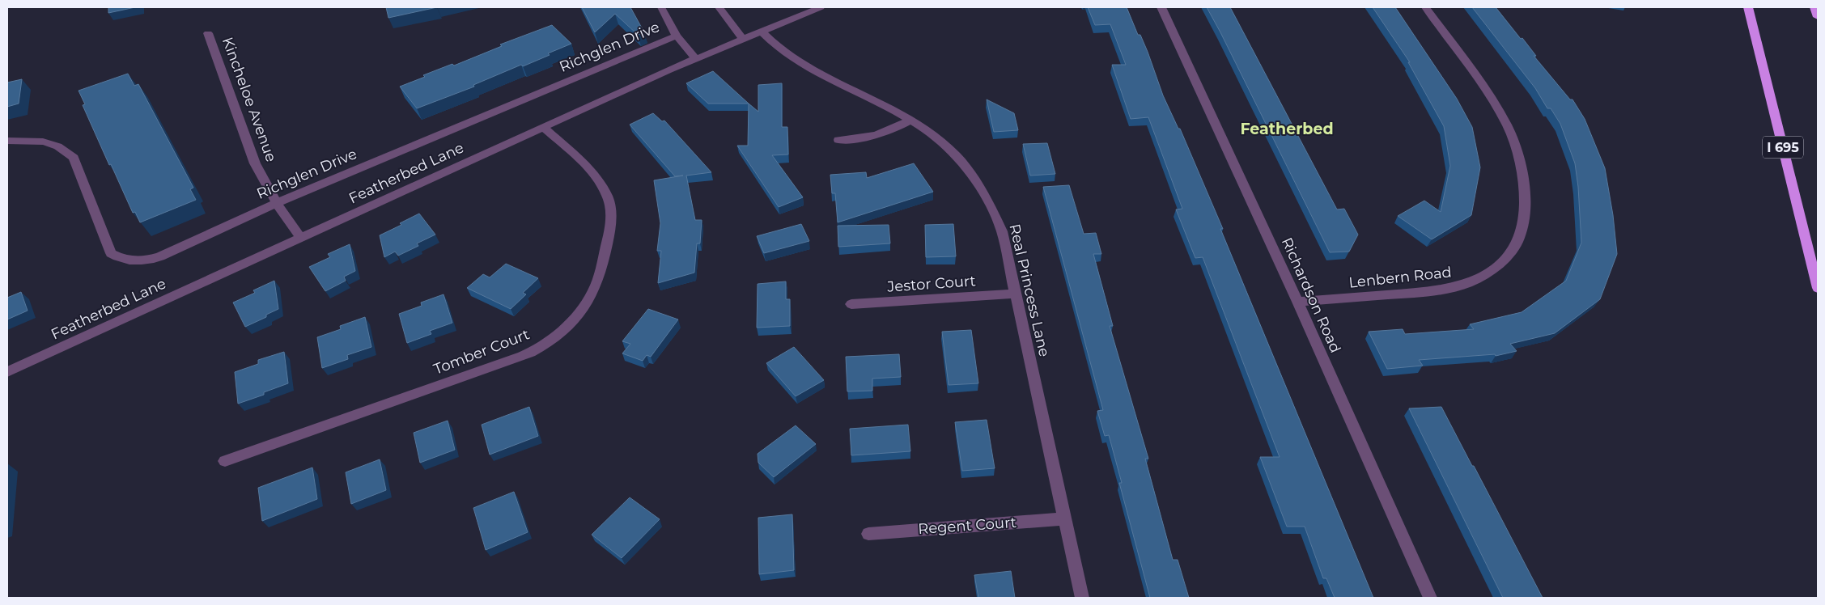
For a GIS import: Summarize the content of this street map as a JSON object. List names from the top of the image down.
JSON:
{
  "streets": {
    "highway": ["I 695"],
    "street": [
      "Richglen Drive",
      "Kincheloe Avenue",
      "Featherbed Lane",
      "Lenbern Road",
      "Jestor Court",
      "Real Princess Lane",
      "Richardson Road",
      "Tomber Court",
      "Regent Court"
    ]
  },
  "crossings": [
    ["Richglen Drive", "Kincheloe Avenue"],
    ["Kincheloe Avenue", "Featherbed Lane"],
    ["Featherbed Lane", "Real Princess Lane"],
    ["Featherbed Lane", "Tomber Court"],
    ["Lenbern Road", "Richardson Road"],
    ["Jestor Court", "Real Princess Lane"],
    ["Real Princess Lane", "Regent Court"]
  ],
  "districts": ["Featherbed"]
}
